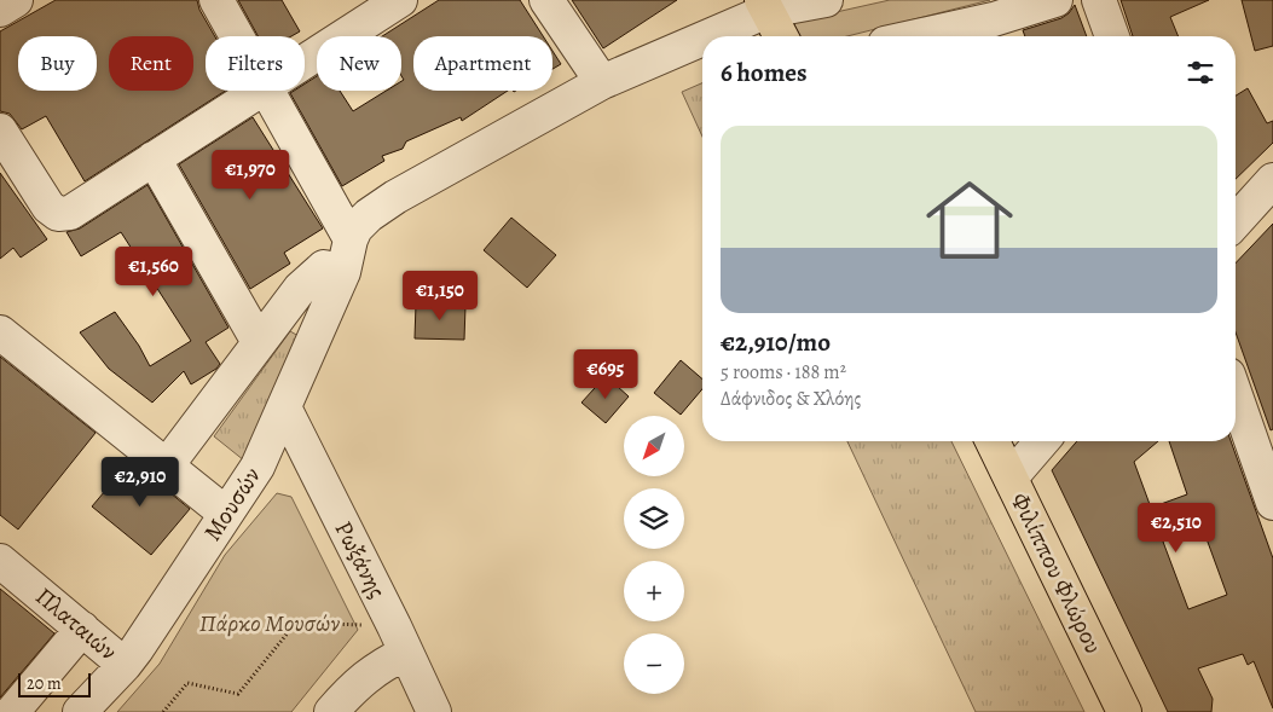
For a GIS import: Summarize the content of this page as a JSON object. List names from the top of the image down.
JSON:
{
  "streets": {
    "main road": ["Φιλίππου Φλώρου"],
    "street": ["Μουσών", "Ρωξάνης", "Πλαταιών"]
  },
  "crossings": [
    ["Μουσών", "Ρωξάνης"],
    ["Μουσών", "Πλαταιών"]
  ],
  "parks": ["Πάρκο Μουσών"],
  "scale_bar": "20 m",
  "north": "bottom left",
  "page": {
    "chip": [
      "Buy",
      "Rent",
      "Filters",
      "New",
      "Apartment"
    ],
    "heading": "6 homes",
    "list": [
      {
        "name": "€2,910/mo",
        "note": "5 rooms · 188 m² · Δάφνιδος & Χλόης"
      }
    ],
    "price": [
      "€1,970",
      "€1,560",
      "€1,150",
      "€695",
      "€2,910",
      "€2,510"
    ],
    "map_buttons": ["+", "−"],
    "scale": "20 m"
  }
}
